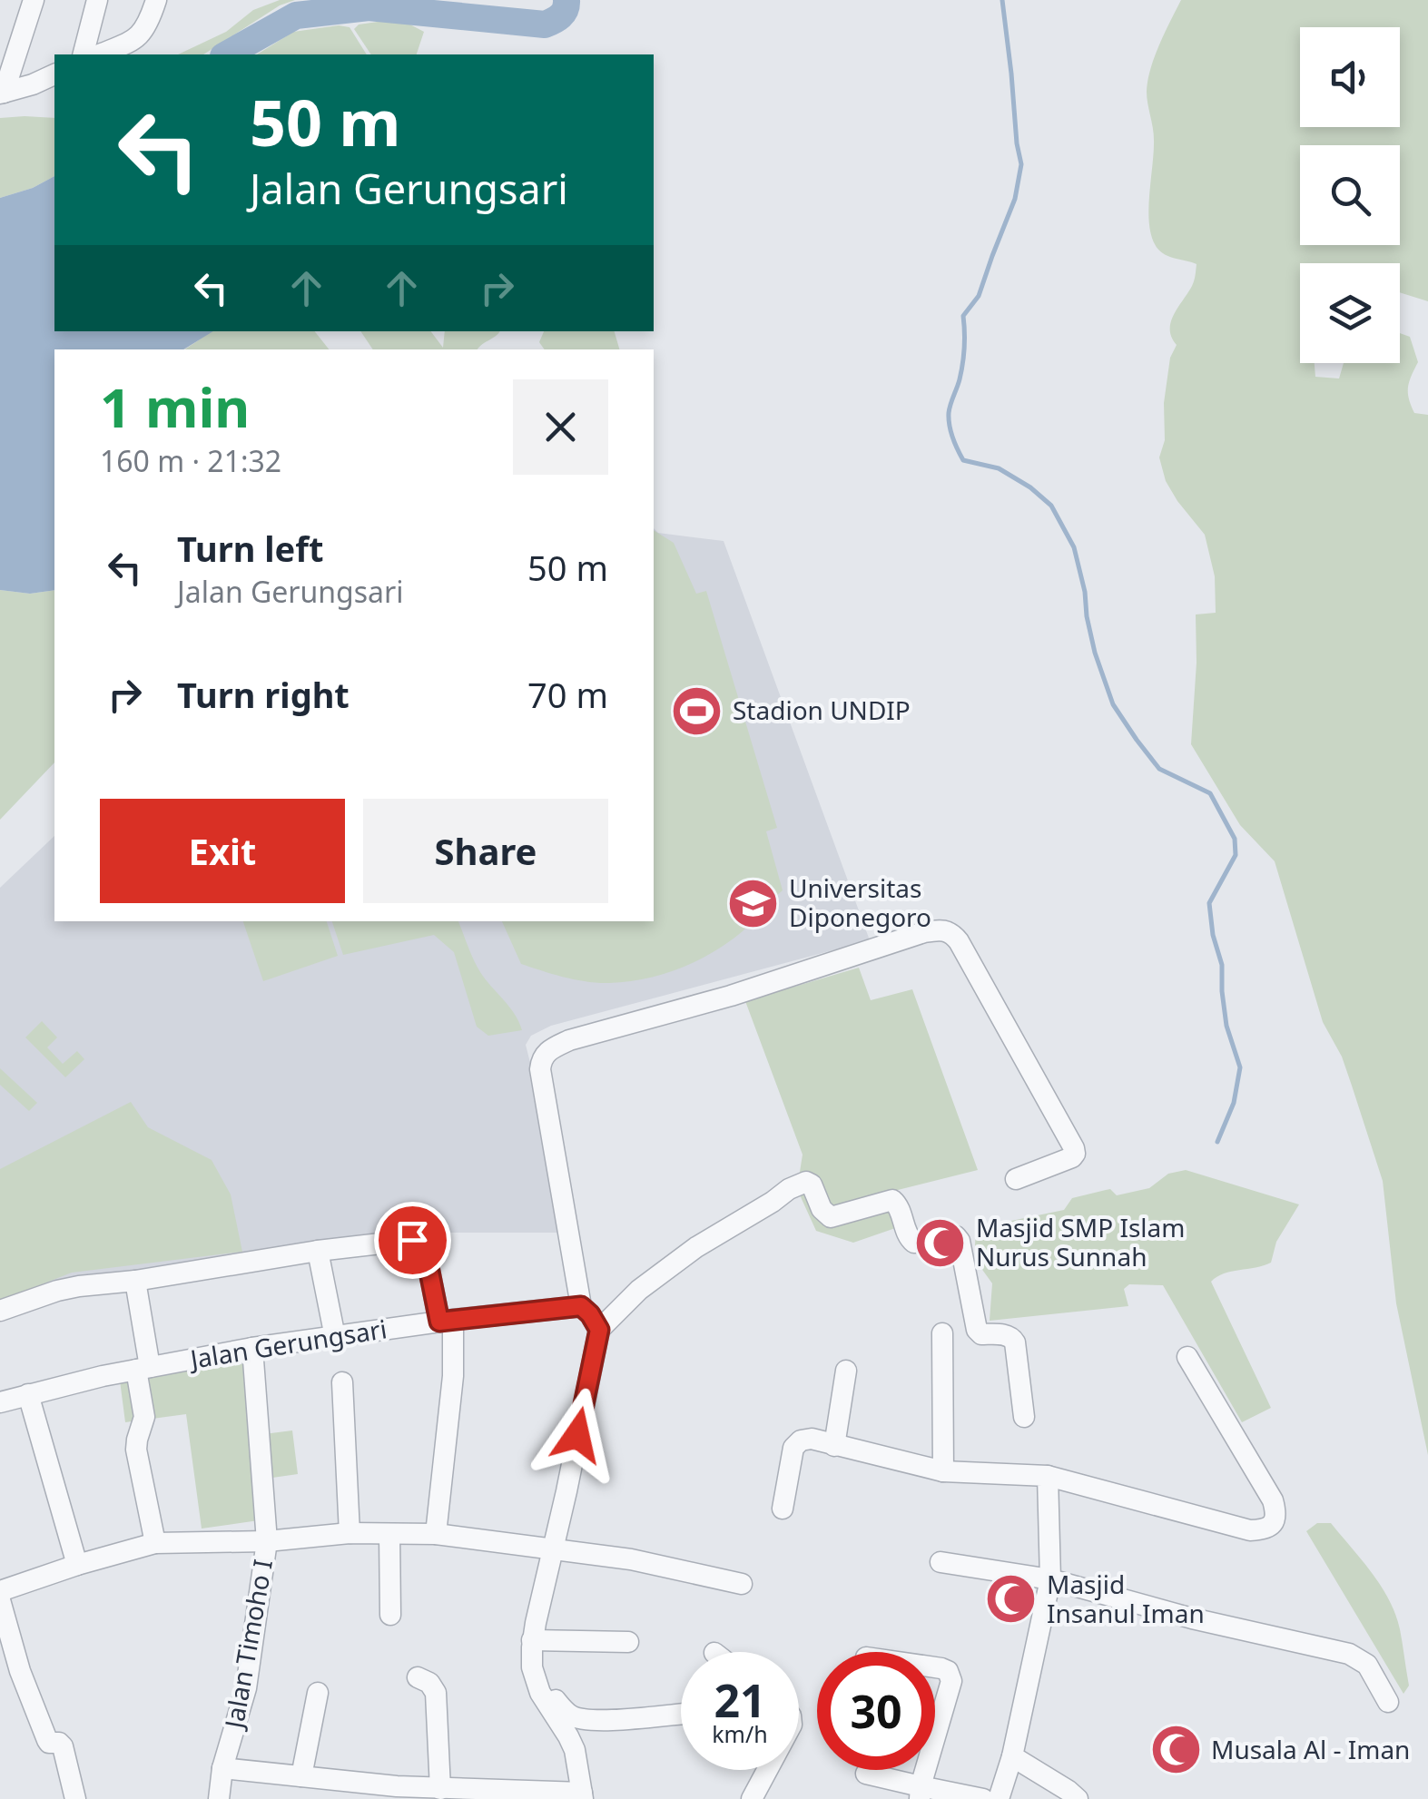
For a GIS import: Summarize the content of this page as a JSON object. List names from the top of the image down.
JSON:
{
  "streets": {
    "street": ["Jalan Gerungsari", "Jalan Timoho I"]
  },
  "crossings": [
    ["Jalan Gerungsari", "Jalan Timoho I"]
  ],
  "places": {
    "sports": ["Stadion UNDIP"],
    "school or university": ["Universitas Diponegoro"],
    "mosque": ["Masjid SMP Islam Nurus Sunnah", "Masjid Insanul Iman", "Musala Al - Iman"]
  },
  "page": {
    "turn": ["50 m", "Jalan Gerungsari"],
    "heading": ["1 min", "160 m · 21:32"],
    "list": [
      {
        "name": "Turn left",
        "note": "Jalan Gerungsari",
        "value": "50 m"
      },
      {
        "name": "Turn right",
        "value": "70 m"
      }
    ],
    "buttons": ["Exit", "Share"],
    "speed": "21 km/h",
    "limit": "30"
  }
}
